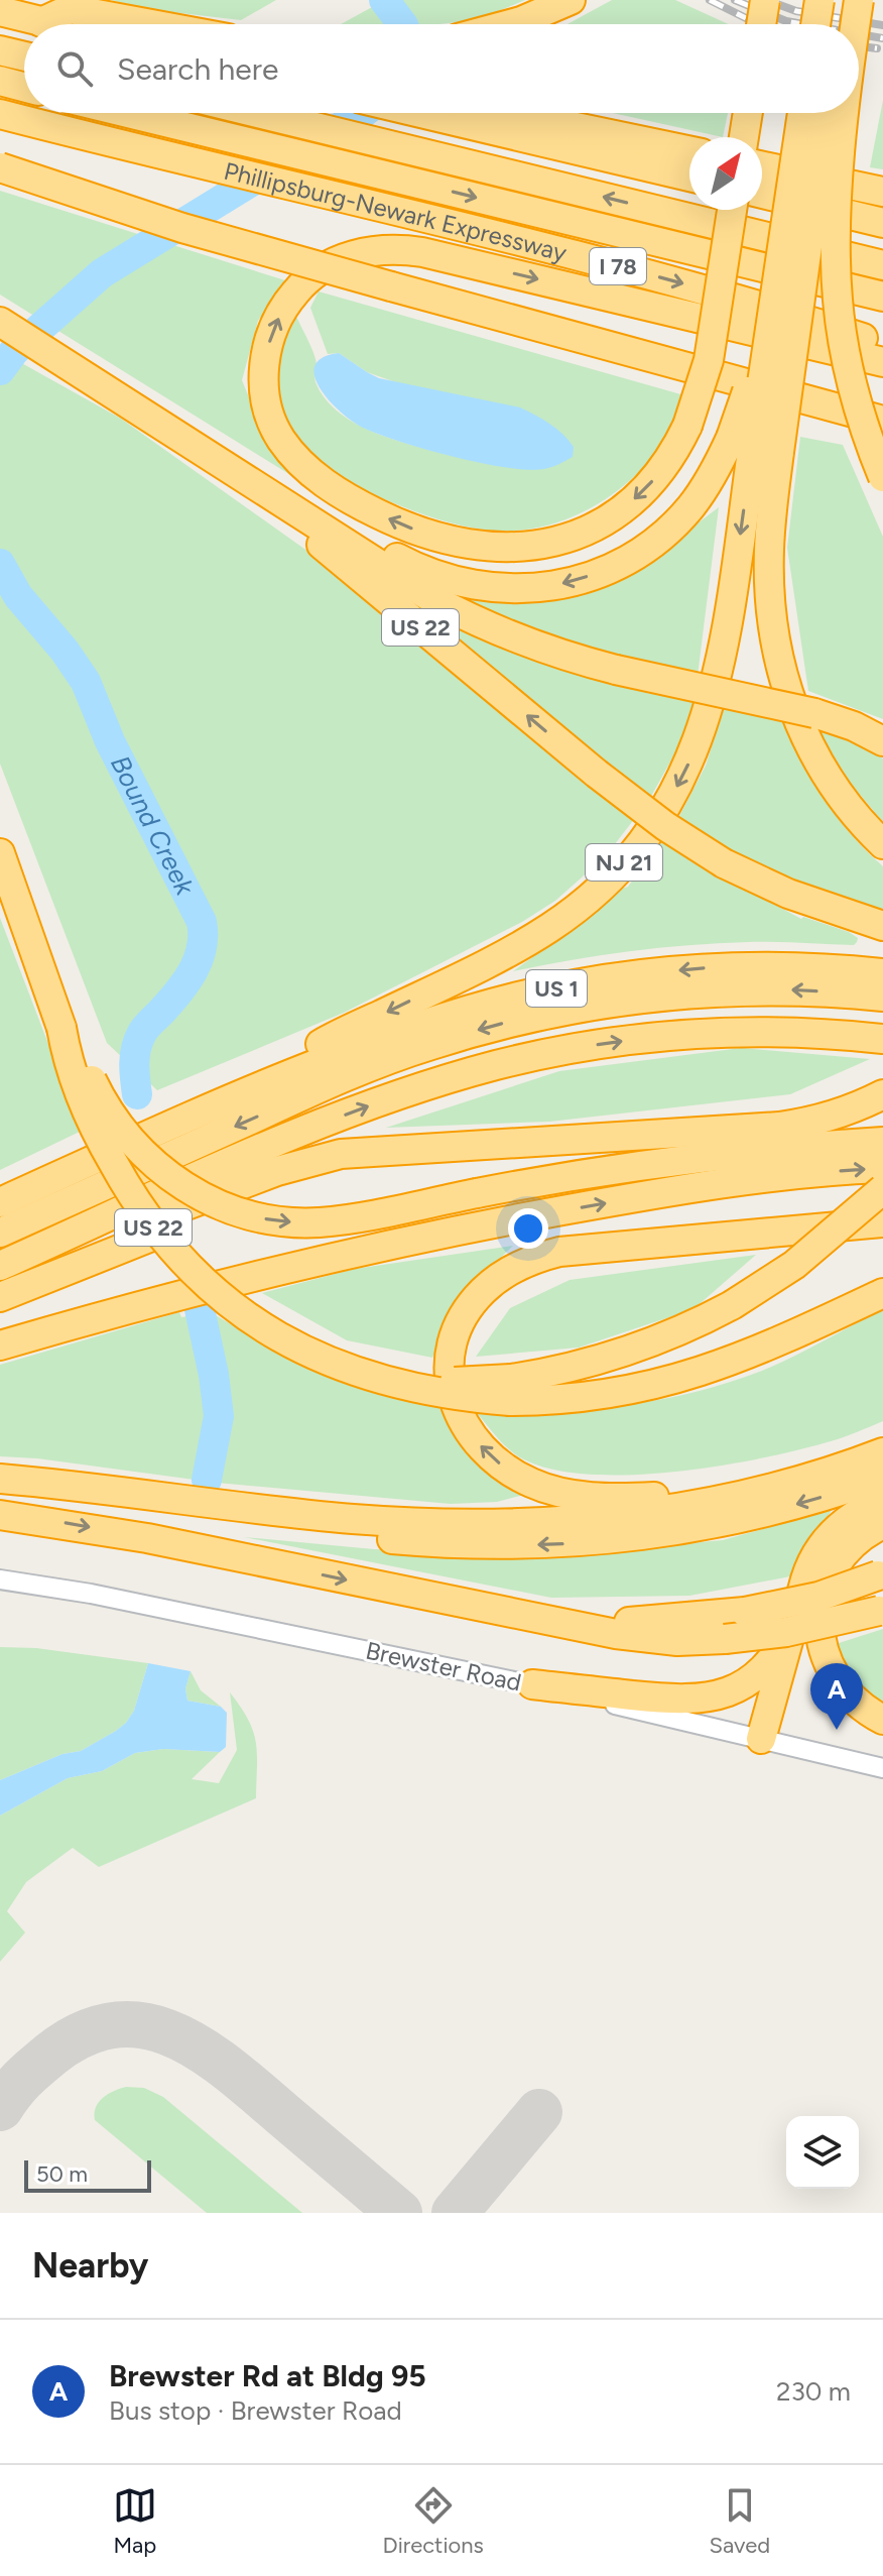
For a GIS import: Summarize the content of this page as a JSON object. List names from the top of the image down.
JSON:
{
  "streets": {
    "highway": [
      "Phillipsburg-Newark Expressway",
      "I 78",
      "US 22",
      "NJ 21",
      "US 1"
    ],
    "street": ["Brewster Road"]
  },
  "crossings": [
    ["NJ 21", "US 1"]
  ],
  "water": ["Bound Creek"],
  "scale_bar": "50 m",
  "north": "top right",
  "page": {
    "search": "Search here",
    "pins": "A",
    "scale": "50 m",
    "heading": "Nearby",
    "list": [
      {
        "mark": "A",
        "name": "Brewster Rd at Bldg 95",
        "note": "Bus stop · Brewster Road",
        "value": "230 m"
      }
    ],
    "nav": ["Map", "Directions", "Saved"]
  }
}
